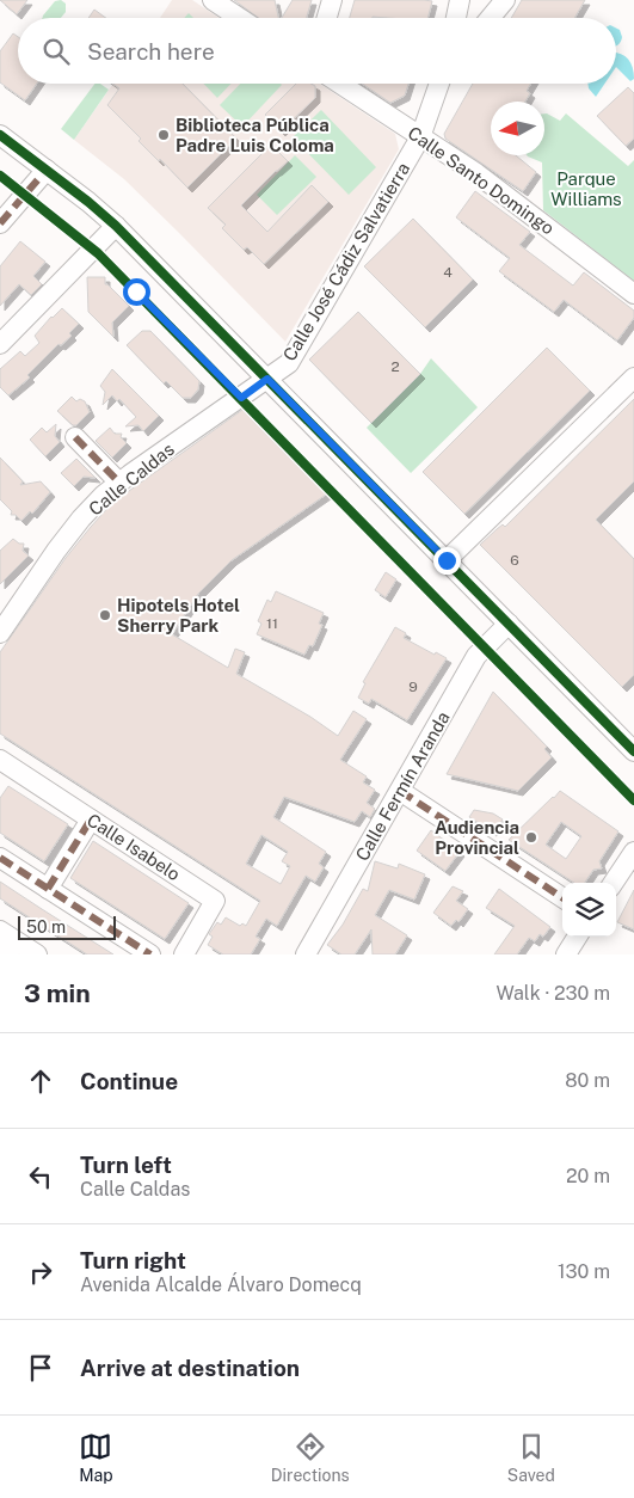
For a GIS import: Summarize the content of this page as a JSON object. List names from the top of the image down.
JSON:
{
  "streets": {
    "street": [
      "Calle Santo Domingo",
      "Calle José Cádiz Salvatierra",
      "Calle Caldas",
      "Calle Fermín Aranda",
      "Calle Isabelo"
    ]
  },
  "crossings": [
    ["Calle Santo Domingo", "Calle José Cádiz Salvatierra"],
    ["Calle José Cádiz Salvatierra", "Calle Caldas"]
  ],
  "parks": ["Parque Williams"],
  "places": ["Biblioteca Pública Padre Luis Coloma", "Hipotels Hotel Sherry Park", "Audiencia Provincial"],
  "house_numbers": [
    "4",
    "2",
    "6",
    "11",
    "9"
  ],
  "scale_bar": "50 m",
  "north": "left",
  "page": {
    "search": "Search here",
    "scale": "50 m",
    "heading": ["3 min", "Walk · 230 m"],
    "list": [
      ["Continue", "80 m"],
      ["Turn left", "Calle Caldas", "20 m"],
      ["Turn right", "Avenida Alcalde Álvaro Domecq", "130 m"],
      "Arrive at destination"
    ],
    "nav": ["Map", "Directions", "Saved"]
  }
}
